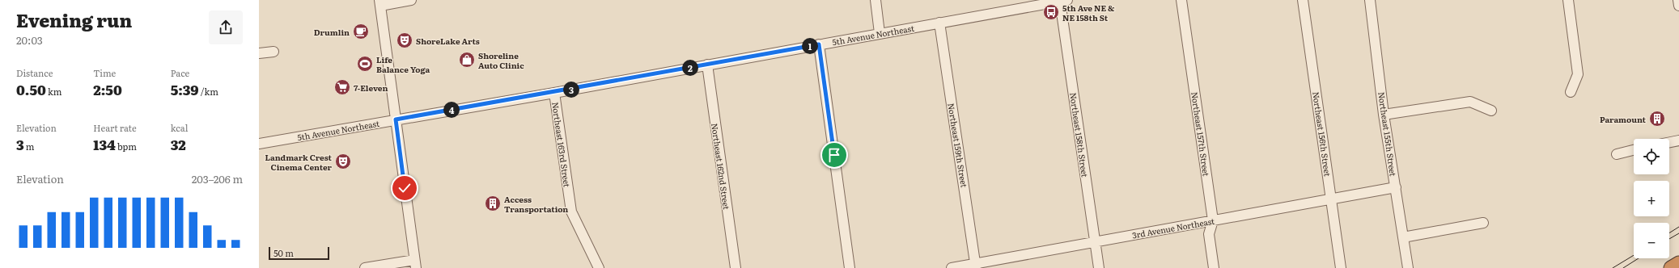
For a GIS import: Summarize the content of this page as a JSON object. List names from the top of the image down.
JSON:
{
  "streets": {
    "street": [
      "5th Avenue Northeast",
      "Northeast 157th Street",
      "Northeast 156th Street",
      "Northeast 155th Street",
      "Northeast 158th Street",
      "Northeast 163rd Street",
      "Northeast 159th Street",
      "Northeast 162nd Street",
      "3rd Avenue Northeast"
    ]
  },
  "crossings": [
    ["5th Avenue Northeast", "Northeast 158th Street"],
    ["5th Avenue Northeast", "Northeast 163rd Street"],
    ["5th Avenue Northeast", "Northeast 159th Street"],
    ["5th Avenue Northeast", "Northeast 162nd Street"],
    ["Northeast 157th Street", "3rd Avenue Northeast"],
    ["Northeast 156th Street", "3rd Avenue Northeast"],
    ["Northeast 155th Street", "3rd Avenue Northeast"],
    ["Northeast 158th Street", "3rd Avenue Northeast"],
    ["Northeast 159th Street", "3rd Avenue Northeast"]
  ],
  "places": {
    "bus stop": ["5th Ave NE & NE 158th St"],
    "cafe": ["Drumlin"],
    "theatre": ["ShoreLake Arts", "Landmark Crest Cinema Center"],
    "shop": ["Shoreline Auto Clinic"],
    "sports": ["Life Balance Yoga"],
    "supermarket": ["7-Eleven"],
    "building": ["Paramount", "Access Transportation"]
  },
  "scale_bar": "50 m",
  "page": {
    "heading": ["Evening run", "20:03"],
    "pins": [
      "1",
      "2",
      "3",
      "4"
    ],
    "stats": [
      ["Distance", "0.50 km"],
      ["Time", "2:50"],
      ["Pace", "5:39 /km"],
      ["Elevation", "3 m"],
      ["Heart rate", "134 bpm"],
      ["kcal", "32"]
    ],
    "map_buttons": ["+", "−"],
    "chart": ["Elevation", "203–206 m"],
    "scale": "50 m"
  }
}
